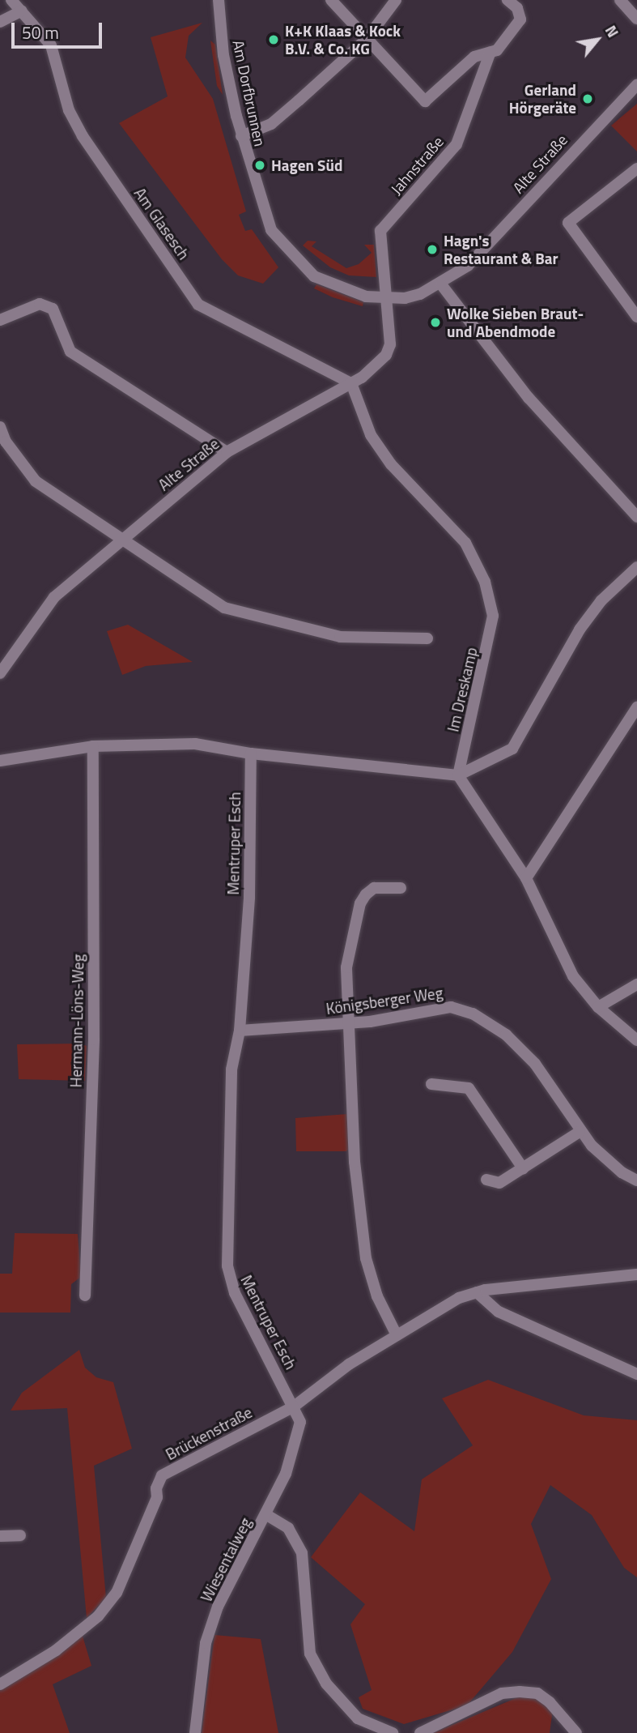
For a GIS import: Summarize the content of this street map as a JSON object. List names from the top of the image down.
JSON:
{
  "streets": {
    "street": [
      "Am Dorfbrunnen",
      "Alte Straße",
      "Jahnstraße",
      "Am Glasesch",
      "Im Dreskamp",
      "Mentruper Esch",
      "Königsberger Weg",
      "Hermann-Löns-Weg",
      "Brückenstraße",
      "Wiesentalweg"
    ]
  },
  "crossings": [
    ["Am Dorfbrunnen", "Alte Straße"],
    ["Am Dorfbrunnen", "Jahnstraße"],
    ["Alte Straße", "Jahnstraße"],
    ["Alte Straße", "Am Glasesch"],
    ["Alte Straße", "Im Dreskamp"],
    ["Am Glasesch", "Im Dreskamp"],
    ["Mentruper Esch", "Königsberger Weg"],
    ["Mentruper Esch", "Brückenstraße"],
    ["Mentruper Esch", "Wiesentalweg"],
    ["Brückenstraße", "Wiesentalweg"]
  ],
  "places": [
    "K+K Klaas & Kock B.V. & Co. KG",
    "Gerland Hörgeräte",
    "Hagen Süd",
    "Hagn's Restaurant & Bar",
    "Wolke Sieben Braut- und Abendmode"
  ],
  "scale_bar": "50 m",
  "north": "top right"
}
